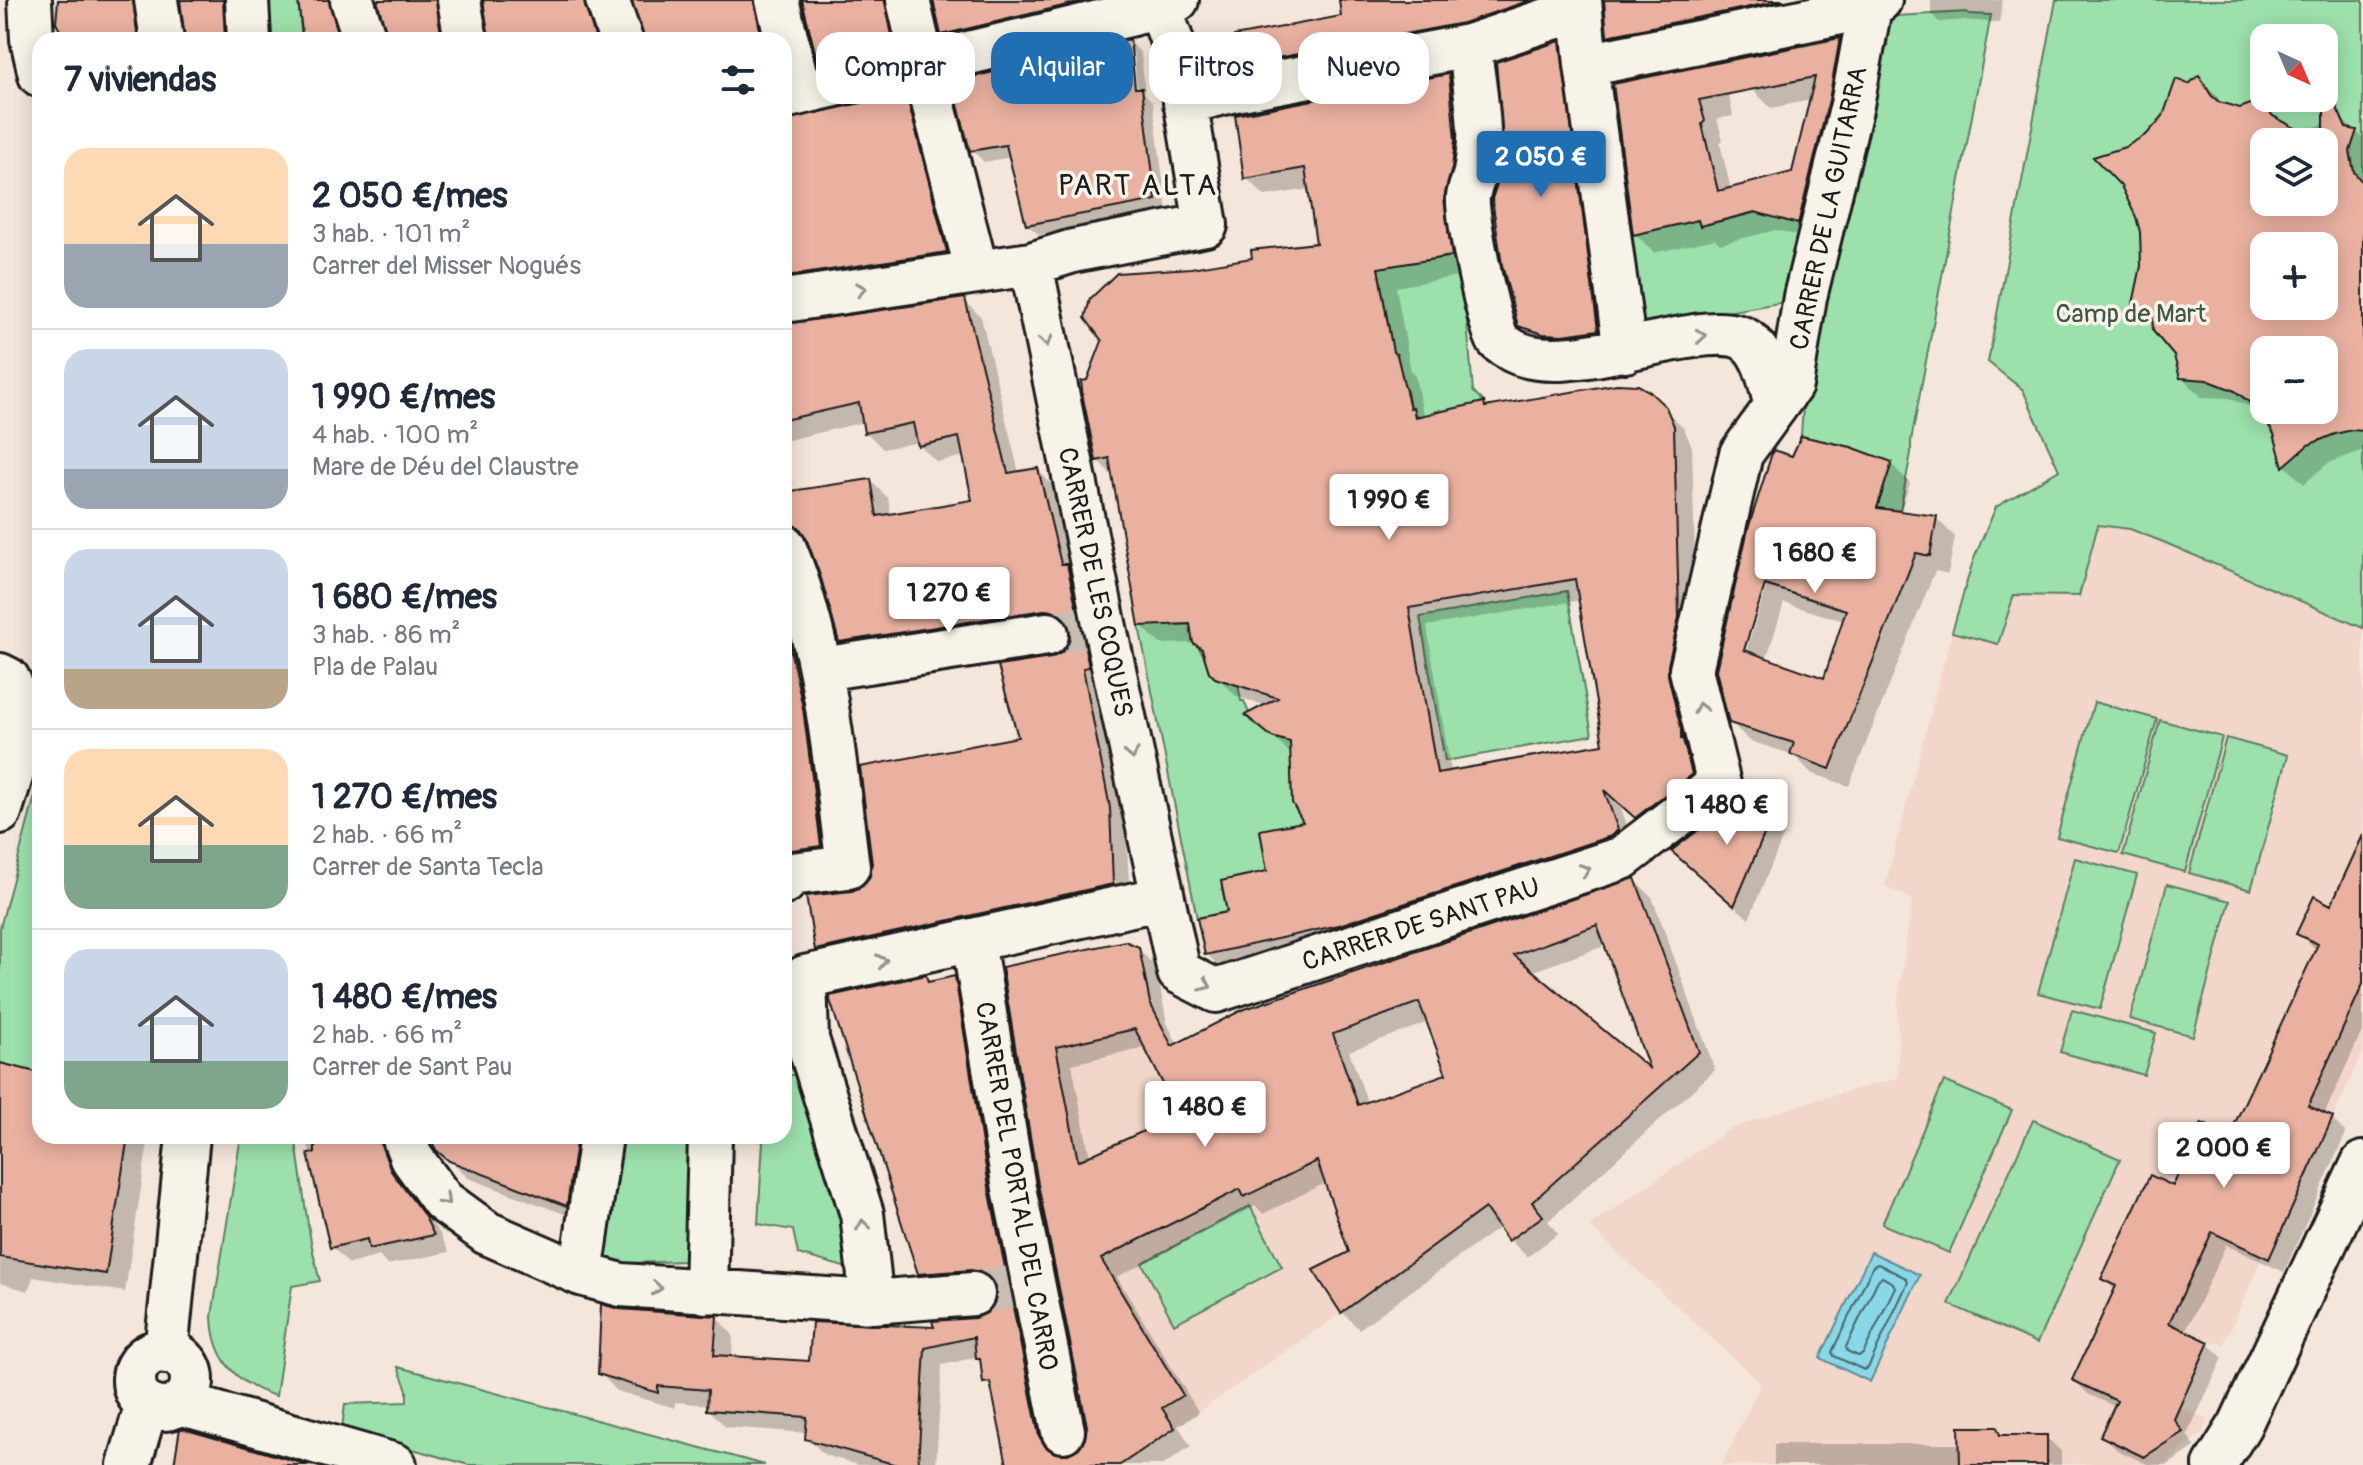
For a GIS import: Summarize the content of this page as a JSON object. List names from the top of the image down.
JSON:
{
  "streets": {
    "street": [
      "CARRER DE LA GUITARRA",
      "CARRER DE LES COQUES",
      "CARRER DE SANT PAU",
      "CARRER DEL PORTAL DEL CARRO"
    ]
  },
  "crossings": [
    ["CARRER DE LA GUITARRA", "CARRER DE SANT PAU"],
    ["CARRER DE LES COQUES", "CARRER DE SANT PAU"]
  ],
  "one_way": ["CARRER DE LA GUITARRA", "CARRER DE LES COQUES"],
  "districts": ["PART ALTA"],
  "parks": ["Camp de Mart"],
  "north": "bottom right",
  "page": {
    "map_buttons": ["+", "−"],
    "chip": [
      "Comprar",
      "Alquilar",
      "Filtros",
      "Nuevo"
    ],
    "heading": "7 viviendas",
    "list": [
      {
        "name": "2 050 €/mes",
        "note": "3 hab. · 101 m² · Carrer del Misser Nogués"
      },
      {
        "name": "1 990 €/mes",
        "note": "4 hab. · 100 m² · Mare de Déu del Claustre"
      },
      {
        "name": "1 680 €/mes",
        "note": "3 hab. · 86 m² · Pla de Palau"
      },
      {
        "name": "1 270 €/mes",
        "note": "2 hab. · 66 m² · Carrer de Santa Tecla"
      },
      {
        "name": "1 480 €/mes",
        "note": "2 hab. · 66 m² · Carrer de Sant Pau"
      }
    ],
    "price": [
      "2 050 €",
      "1 990 €",
      "1 680 €",
      "1 270 €",
      "1 480 €",
      "1 480 €",
      "2 000 €"
    ]
  }
}
